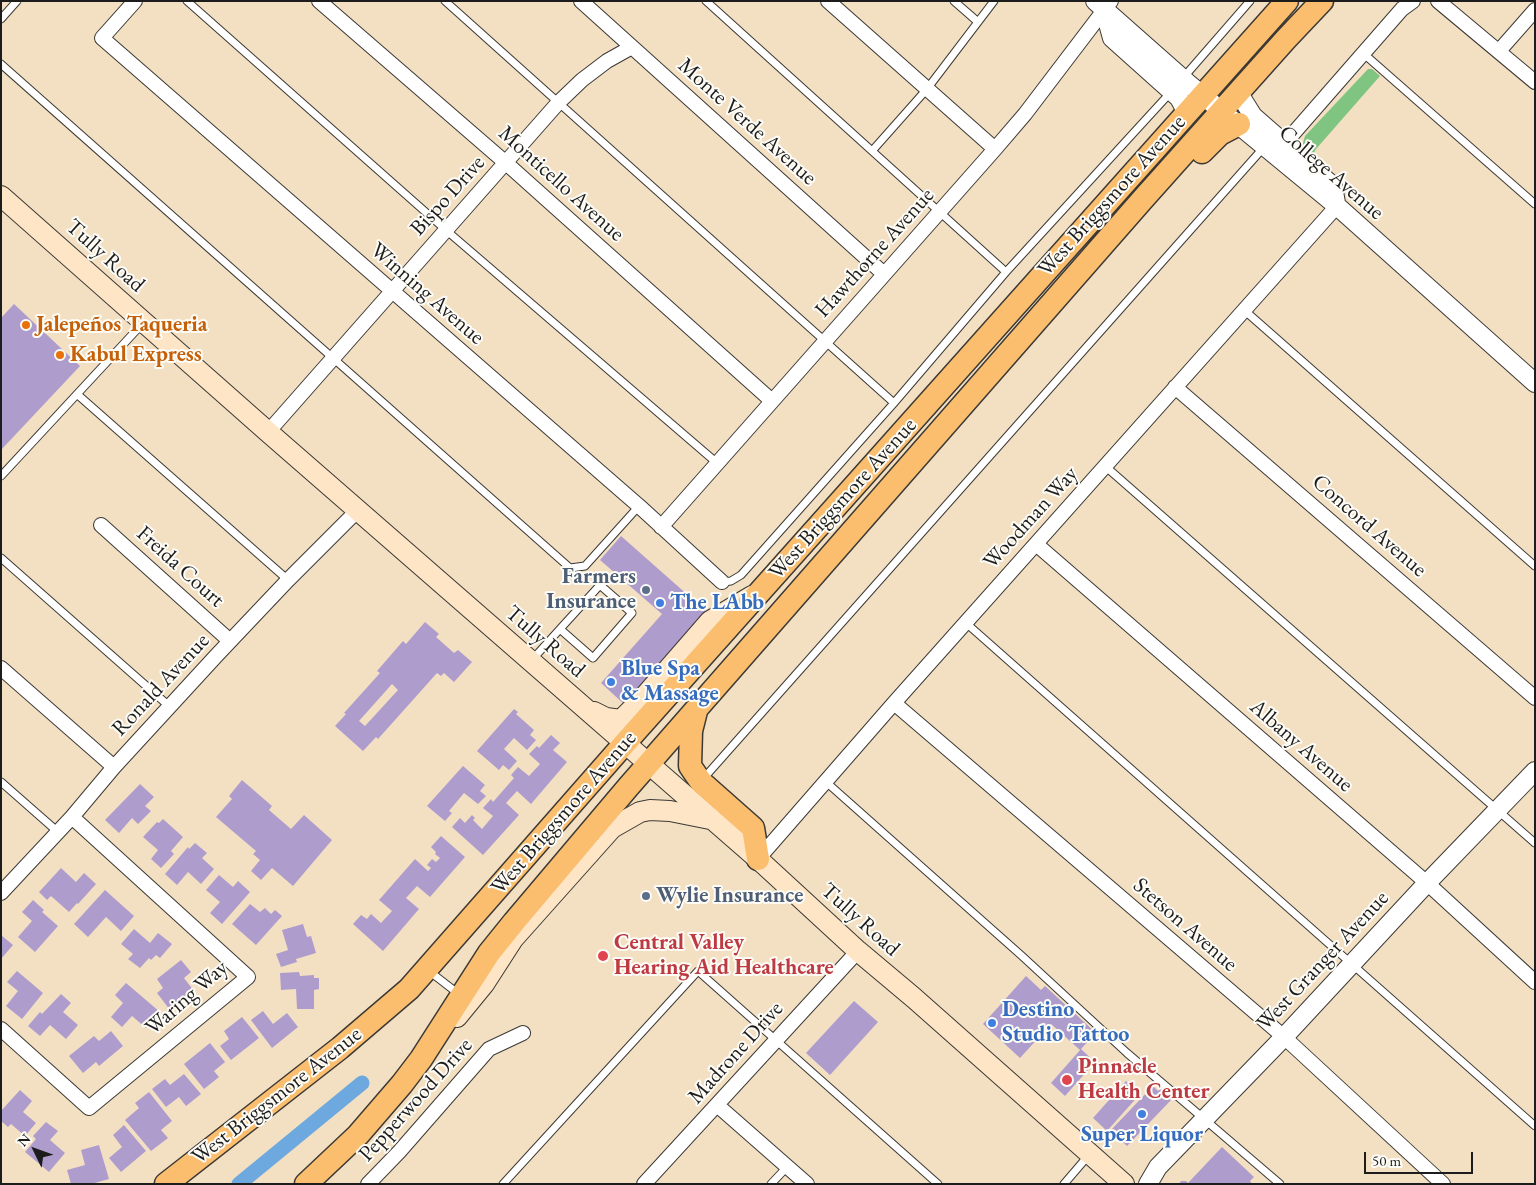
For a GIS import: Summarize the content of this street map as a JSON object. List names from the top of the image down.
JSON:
{
  "streets": {
    "main road": ["West Briggsmore Avenue", "Tully Road"],
    "street": [
      "Monte Verde Avenue",
      "College Avenue",
      "Monticello Avenue",
      "Bispo Drive",
      "Hawthorne Avenue",
      "Winning Avenue",
      "Woodman Way",
      "Concord Avenue",
      "Freida Court",
      "Ronald Avenue",
      "Albany Avenue",
      "Stetson Avenue",
      "West Granger Avenue",
      "Waring Way",
      "Madrone Drive",
      "Pepperwood Drive"
    ]
  },
  "crossings": [
    ["Monte Verde Avenue", "Bispo Drive"],
    ["Monte Verde Avenue", "Hawthorne Avenue"],
    ["College Avenue", "West Briggsmore Avenue"],
    ["College Avenue", "Hawthorne Avenue"],
    ["College Avenue", "Woodman Way"],
    ["Monticello Avenue", "Bispo Drive"],
    ["Monticello Avenue", "Hawthorne Avenue"],
    ["Bispo Drive", "Tully Road"],
    ["Bispo Drive", "Winning Avenue"],
    ["West Briggsmore Avenue", "Tully Road"],
    ["Hawthorne Avenue", "Winning Avenue"],
    ["Tully Road", "Woodman Way"],
    ["Tully Road", "Ronald Avenue"],
    ["Tully Road", "Madrone Drive"],
    ["Woodman Way", "Concord Avenue"],
    ["Woodman Way", "Albany Avenue"],
    ["Woodman Way", "Stetson Avenue"],
    ["Freida Court", "Ronald Avenue"],
    ["Ronald Avenue", "Waring Way"],
    ["Albany Avenue", "West Granger Avenue"],
    ["Stetson Avenue", "West Granger Avenue"]
  ],
  "places": [
    "Jalepeños Taqueria",
    "Kabul Express",
    "Farmers Insurance",
    "The LAbb",
    "Blue Spa & Massage",
    "Wylie Insurance",
    "Central Valley Hearing Aid Healthcare",
    "Destino Studio Tattoo",
    "Pinnacle Health Center",
    "Super Liquor"
  ],
  "scale_bar": "50 m",
  "north": "top left"
}
